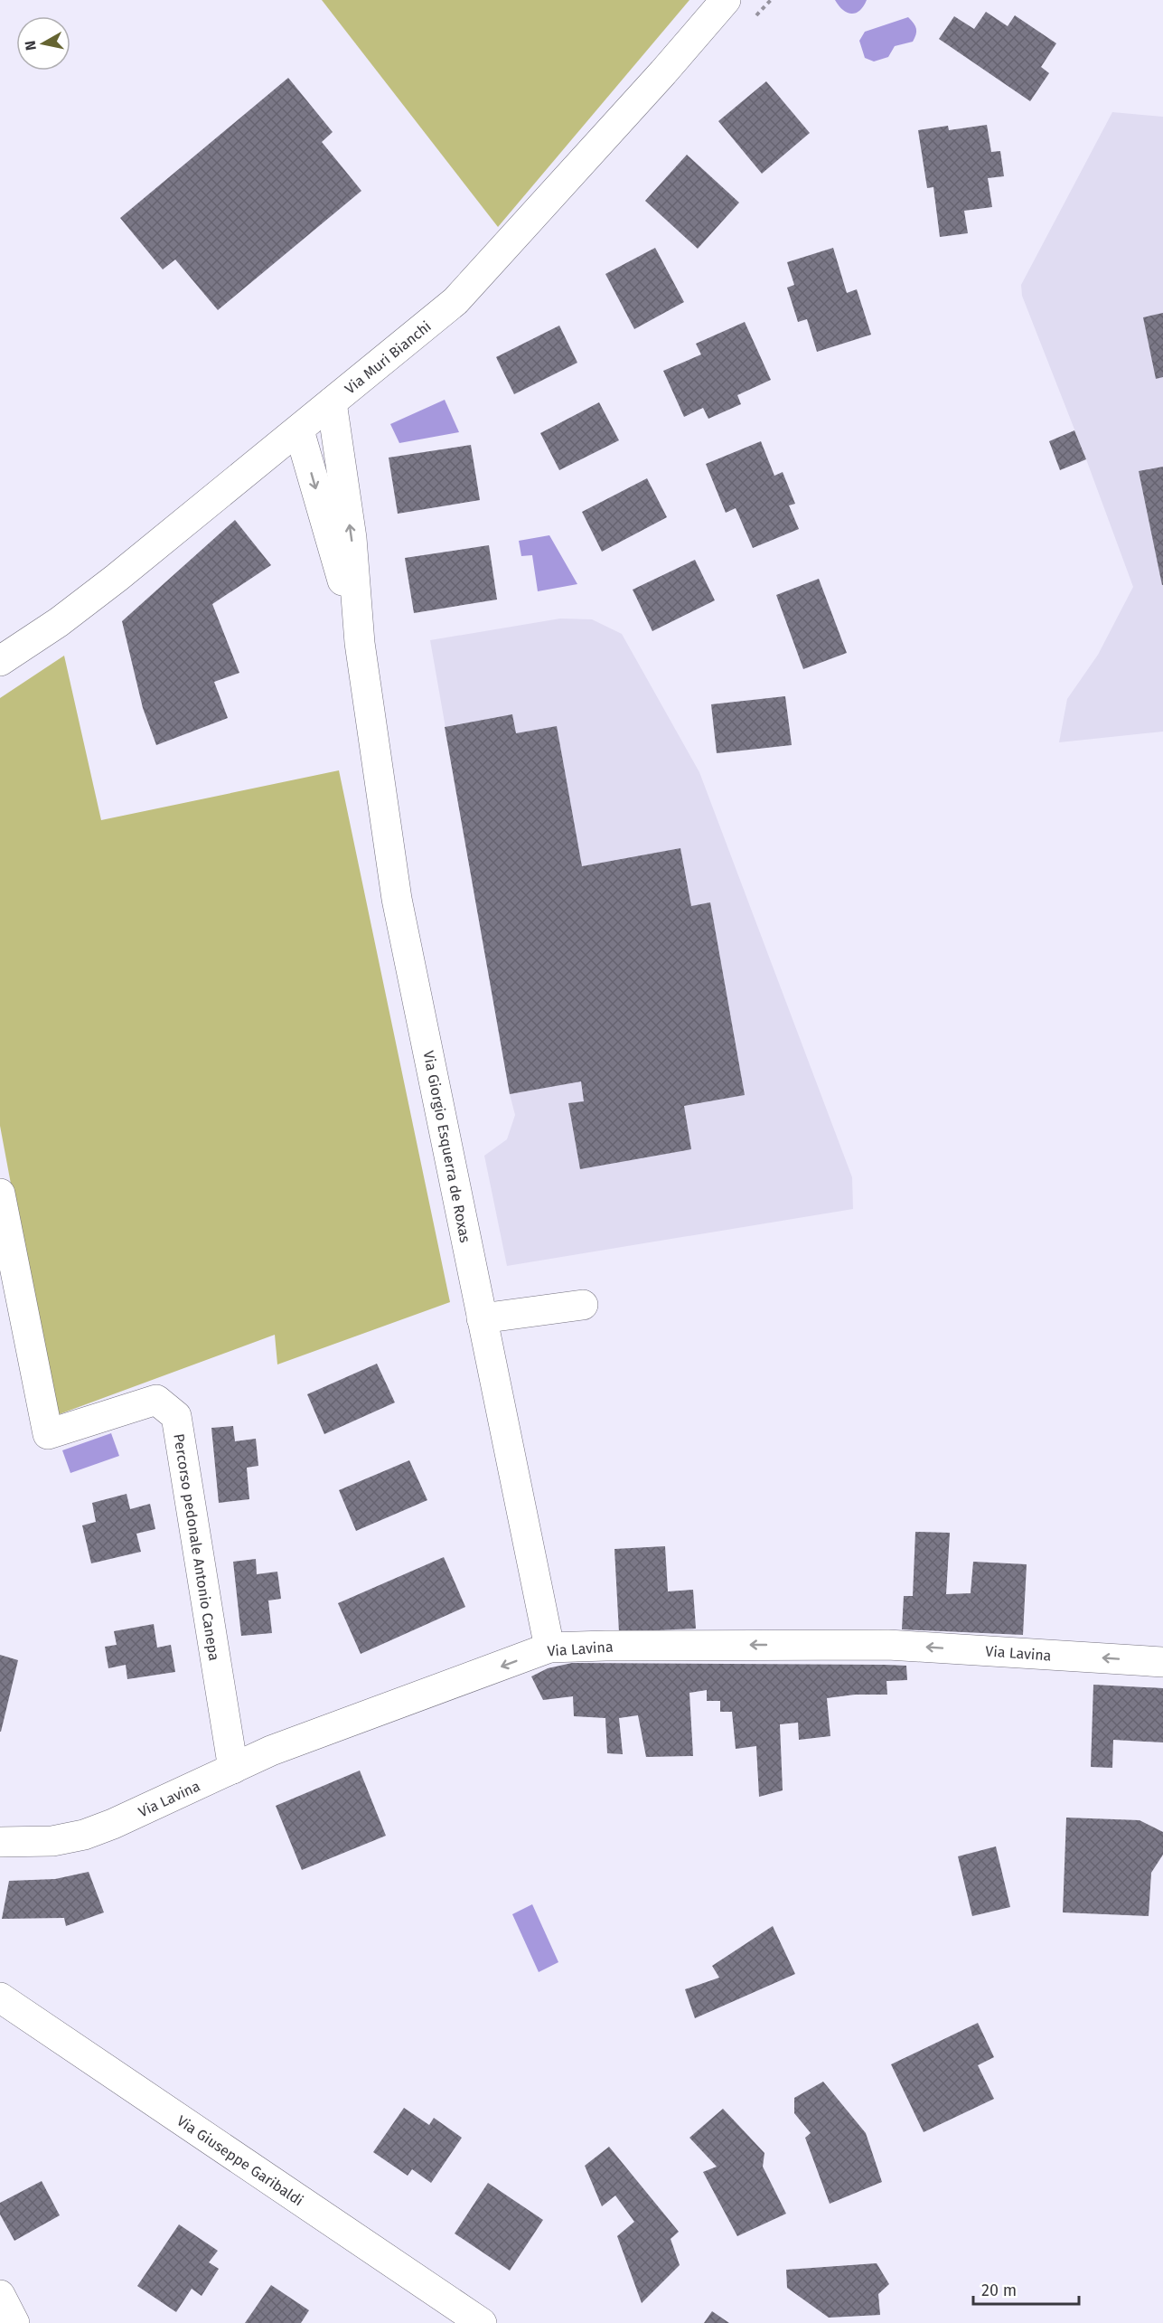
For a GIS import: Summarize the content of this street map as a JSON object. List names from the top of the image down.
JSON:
{
  "streets": {
    "street": [
      "Via Muri Bianchi",
      "Via Giorgio Esquerra de Roxas",
      "Percorso pedonale Antonio Canepa",
      "Via Lavina",
      "Via Giuseppe Garibaldi"
    ]
  },
  "crossings": [
    ["Via Giorgio Esquerra de Roxas", "Via Lavina"],
    ["Percorso pedonale Antonio Canepa", "Via Lavina"]
  ],
  "one_way": ["Via Lavina"],
  "scale_bar": "20 m",
  "north": "left"
}
